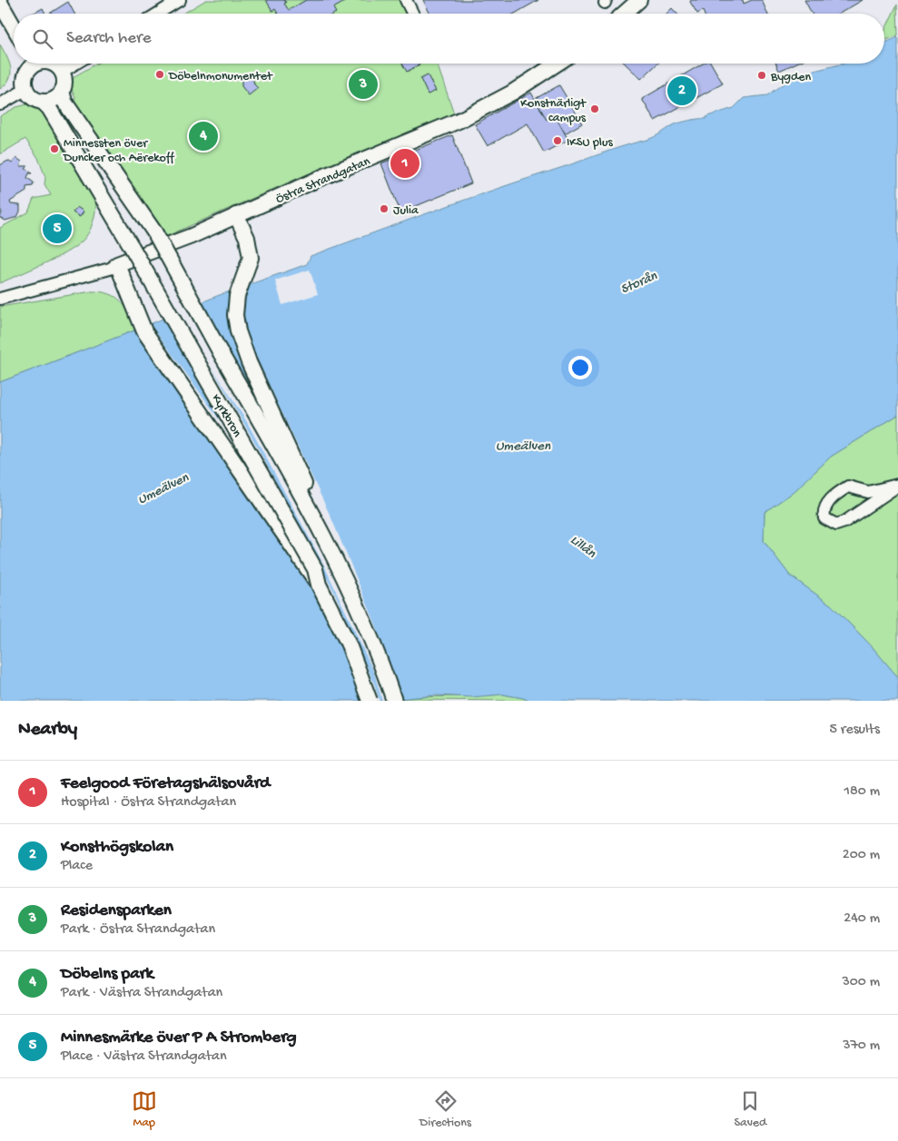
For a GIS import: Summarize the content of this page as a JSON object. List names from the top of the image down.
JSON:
{
  "streets": {
    "street": ["Östra Strandgatan", "Kyrkbron"]
  },
  "crossings": [
    ["Östra Strandgatan", "Kyrkbron"]
  ],
  "water": ["Storån", "Umeälven", "Lillån"],
  "places": [
    "Döbelnmonumentet",
    "Bygden",
    "Konstnärligt campus",
    "IKSU plus",
    "Minnessten över Duncker och Aërekoff",
    "Julia"
  ],
  "page": {
    "search": "Search here",
    "pins": [
      "3",
      "2",
      "4",
      "1",
      "5"
    ],
    "heading": ["Nearby", "5 results"],
    "list": [
      {
        "mark": "1",
        "name": "Feelgood Företagshälsovård",
        "note": "Hospital · Östra Strandgatan",
        "value": "180 m"
      },
      {
        "mark": "2",
        "name": "Konsthögskolan",
        "note": "Place",
        "value": "200 m"
      },
      {
        "mark": "3",
        "name": "Residensparken",
        "note": "Park · Östra Strandgatan",
        "value": "240 m"
      },
      {
        "mark": "4",
        "name": "Döbelns park",
        "note": "Park · Västra Strandgatan",
        "value": "300 m"
      },
      {
        "mark": "5",
        "name": "Minnesmärke över P A Stromberg",
        "note": "Place · Västra Strandgatan",
        "value": "370 m"
      }
    ],
    "nav": ["Map", "Directions", "Saved"]
  }
}
